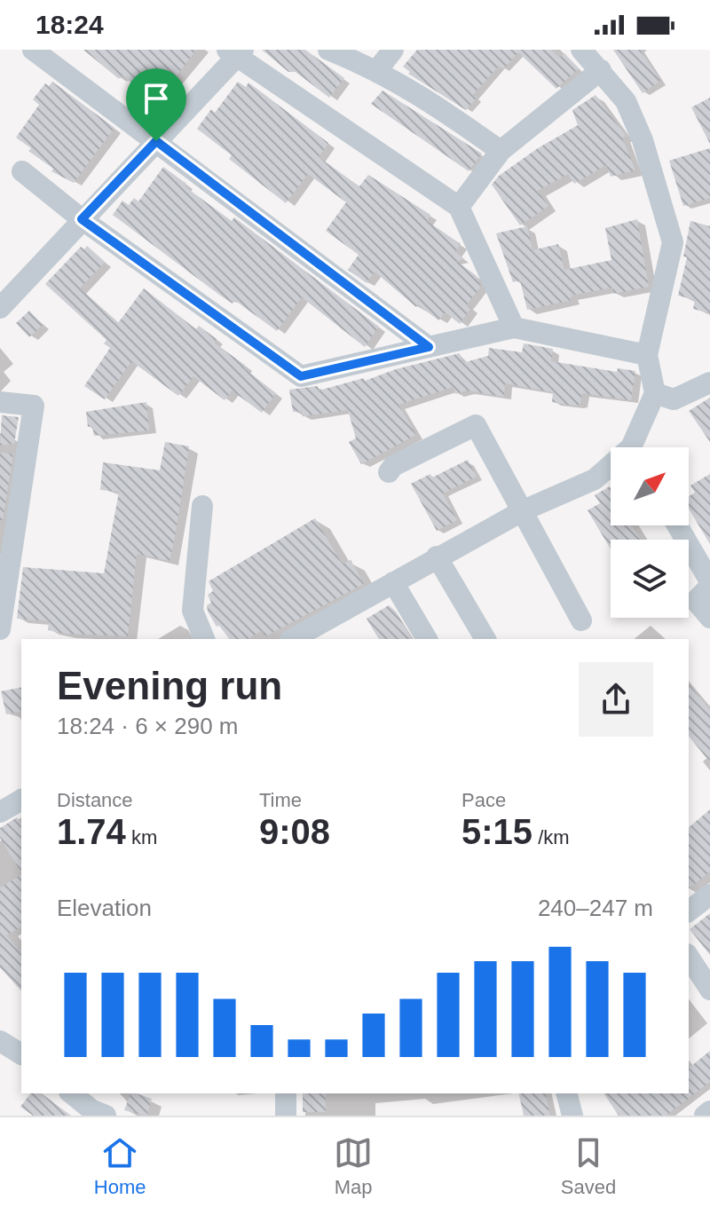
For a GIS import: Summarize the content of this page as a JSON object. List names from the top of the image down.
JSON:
{
  "north": "top right",
  "page": {
    "status": "18:24",
    "heading": ["Evening run", "18:24 · 6 × 290 m"],
    "stats": [
      ["Distance", "1.74 km"],
      ["Time", "9:08"],
      ["Pace", "5:15 /km"]
    ],
    "chart": ["Elevation", "240–247 m"],
    "tabs": ["Home", "Map", "Saved"]
  }
}
